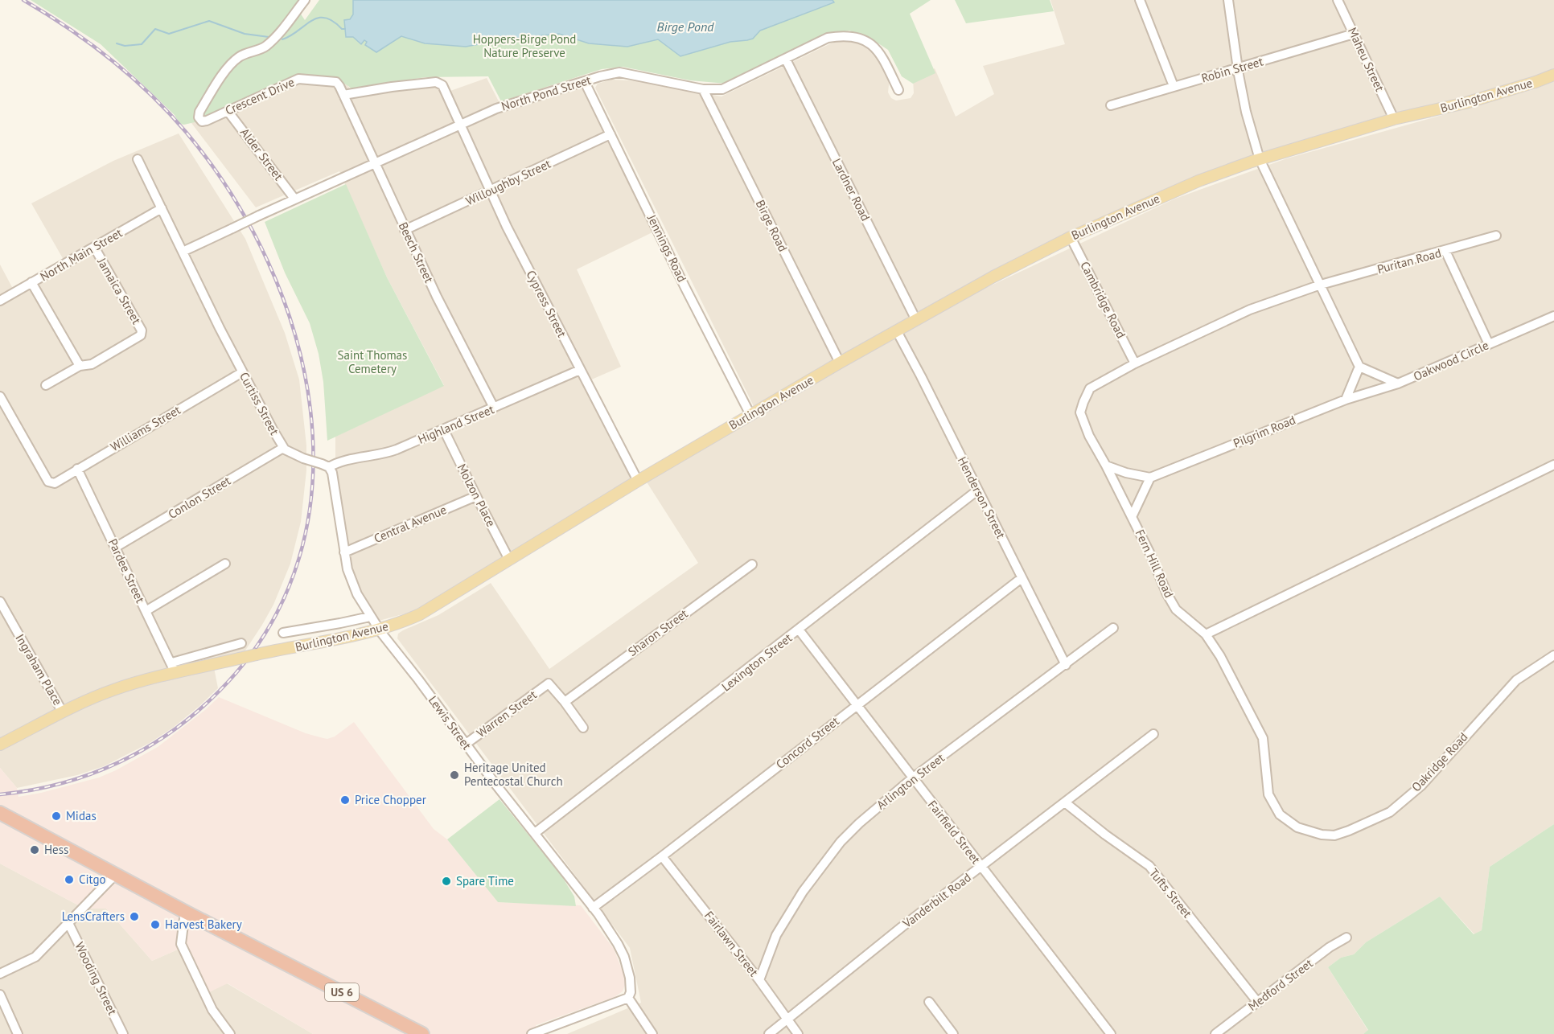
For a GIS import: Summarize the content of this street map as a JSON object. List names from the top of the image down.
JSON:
{
  "streets": {
    "highway": ["US 6"],
    "main road": ["Burlington Avenue"],
    "street": [
      "Maheu Street",
      "Robin Street",
      "North Pond Street",
      "Crescent Drive",
      "Alder Street",
      "Willoughby Street",
      "Lardner Road",
      "Birge Road",
      "Jennings Road",
      "Beech Street",
      "North Main Street",
      "Puritan Road",
      "Jamaica Street",
      "Cambridge Road",
      "Cypress Street",
      "Oakwood Circle",
      "Curtiss Street",
      "Highland Street",
      "Williams Street",
      "Pilgrim Road",
      "Molzon Place",
      "Conlon Street",
      "Henderson Street",
      "Central Avenue",
      "Fern Hill Road",
      "Pardee Street",
      "Sharon Street",
      "Lexington Street",
      "Ingraham Place",
      "Warren Street",
      "Lewis Street",
      "Concord Street",
      "Oakridge Road",
      "Arlington Street",
      "Fairfield Street",
      "Tufts Street",
      "Vanderbilt Road",
      "Fairlawn Street",
      "Wooding Street",
      "Medford Street"
    ]
  },
  "crossings": [
    ["Maheu Street", "Robin Street"],
    ["Maheu Street", "Burlington Avenue"],
    ["North Pond Street", "Alder Street"],
    ["North Pond Street", "Lardner Road"],
    ["North Pond Street", "Birge Road"],
    ["North Pond Street", "Jennings Road"],
    ["North Pond Street", "Beech Street"],
    ["North Pond Street", "Cypress Street"],
    ["North Pond Street", "Curtiss Street"],
    ["Burlington Avenue", "Lardner Road"],
    ["Burlington Avenue", "Birge Road"],
    ["Burlington Avenue", "Jennings Road"],
    ["Burlington Avenue", "Cambridge Road"],
    ["Burlington Avenue", "Cypress Street"],
    ["Burlington Avenue", "Molzon Place"],
    ["Burlington Avenue", "Henderson Street"],
    ["Burlington Avenue", "Pardee Street"],
    ["Burlington Avenue", "Ingraham Place"],
    ["Burlington Avenue", "Lewis Street"],
    ["Crescent Drive", "Alder Street"],
    ["Crescent Drive", "Beech Street"],
    ["Crescent Drive", "Cypress Street"],
    ["Willoughby Street", "Jennings Road"],
    ["Willoughby Street", "Beech Street"],
    ["Willoughby Street", "Cypress Street"],
    ["Beech Street", "Cypress Street"],
    ["Beech Street", "Highland Street"],
    ["North Main Street", "Jamaica Street"],
    ["North Main Street", "Curtiss Street"],
    ["Puritan Road", "Fern Hill Road"],
    ["Cambridge Road", "Fern Hill Road"],
    ["Cypress Street", "Highland Street"],
    ["Oakwood Circle", "Pilgrim Road"],
    ["Curtiss Street", "Highland Street"],
    ["Curtiss Street", "Williams Street"],
    ["Curtiss Street", "Conlon Street"],
    ["Highland Street", "Molzon Place"],
    ["Williams Street", "Pardee Street"],
    ["Molzon Place", "Central Avenue"],
    ["Conlon Street", "Pardee Street"],
    ["Henderson Street", "Lexington Street"],
    ["Henderson Street", "Concord Street"],
    ["Henderson Street", "Arlington Street"],
    ["Fern Hill Road", "Oakridge Road"],
    ["Sharon Street", "Warren Street"],
    ["Lexington Street", "Lewis Street"],
    ["Lexington Street", "Fairfield Street"],
    ["Warren Street", "Lewis Street"],
    ["Lewis Street", "Concord Street"],
    ["Concord Street", "Fairfield Street"],
    ["Concord Street", "Fairlawn Street"],
    ["Arlington Street", "Fairfield Street"],
    ["Arlington Street", "Fairlawn Street"],
    ["Fairfield Street", "Vanderbilt Road"],
    ["Tufts Street", "Vanderbilt Road"],
    ["Tufts Street", "Medford Street"],
    ["Vanderbilt Road", "Fairlawn Street"]
  ],
  "water": ["Birge Pond"],
  "parks": ["Hoppers-Birge Pond Nature Preserve", "Saint Thomas Cemetery"],
  "places": [
    "Heritage United Pentecostal Church",
    "Price Chopper",
    "Midas",
    "Hess",
    "Citgo",
    "Spare Time",
    "LensCrafters",
    "Harvest Bakery"
  ]
}
